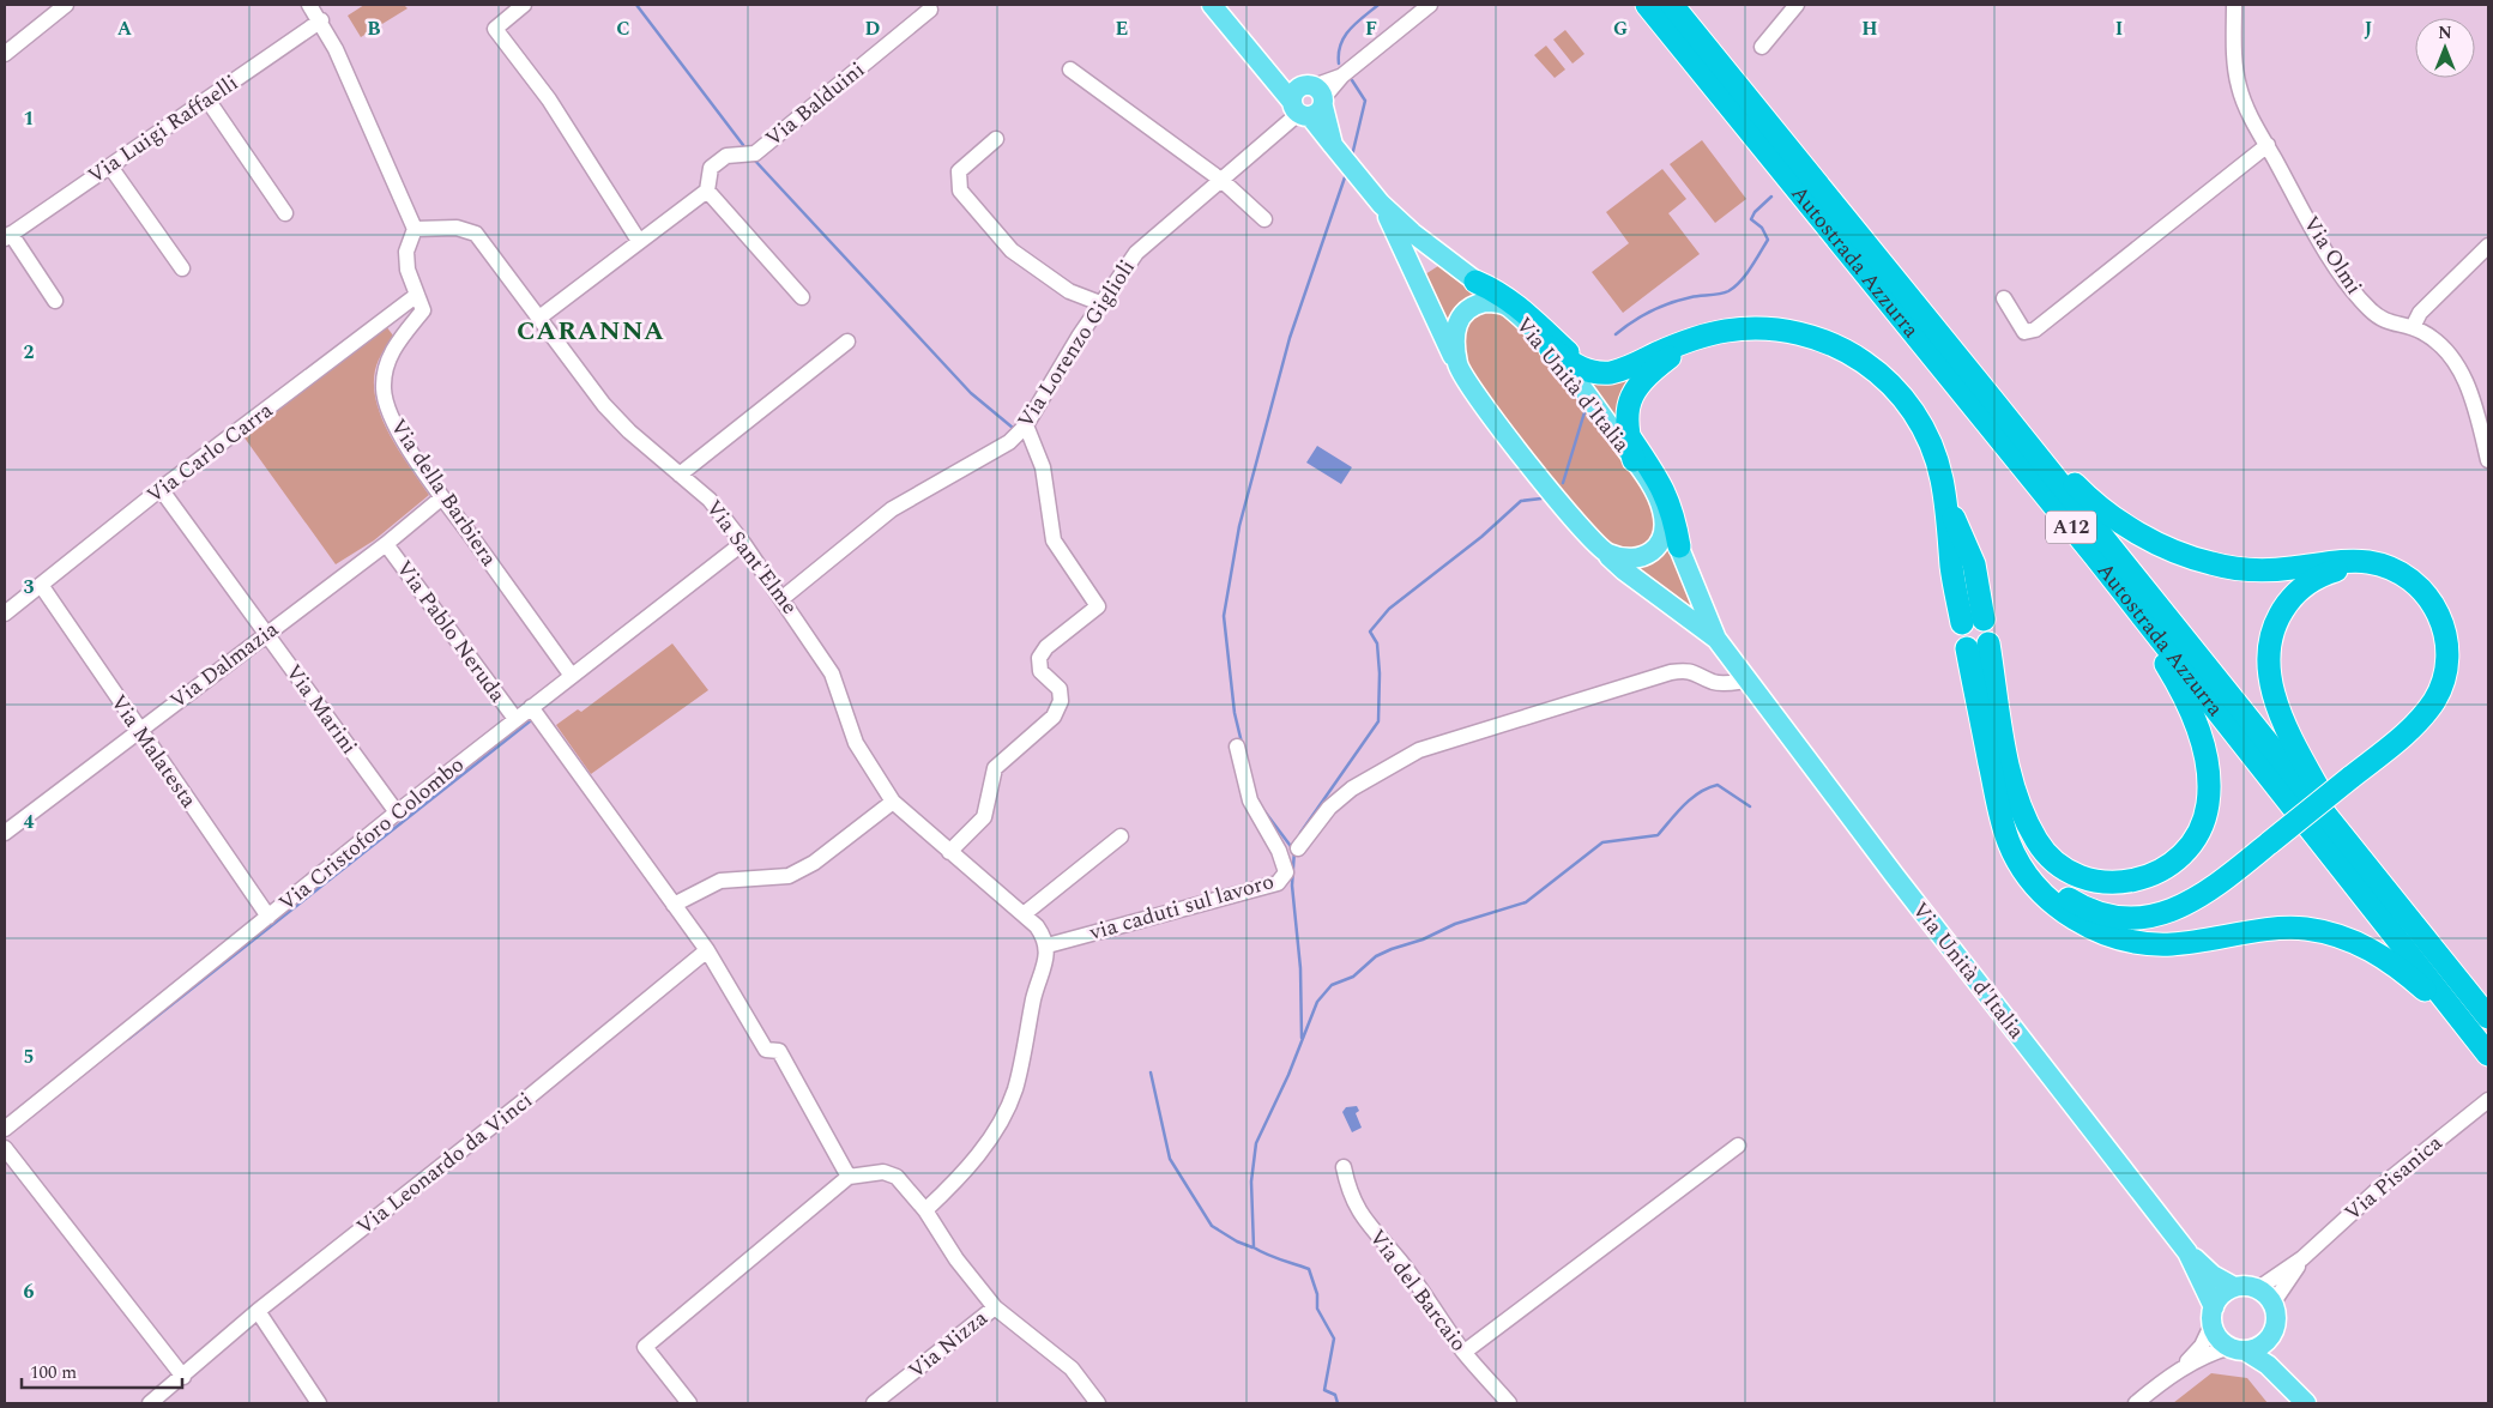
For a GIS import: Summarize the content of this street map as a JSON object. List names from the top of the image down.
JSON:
{
  "streets": {
    "highway": ["Autostrada Azzurra", "A12"],
    "main road": ["Via Unità d'Italia"],
    "street": [
      "Via Balduini",
      "Via Luigi Raffaelli",
      "Via Olmi",
      "Via Lorenzo Giglioli",
      "Via Carlo Carra",
      "Via della Barbiera",
      "Via Sant'Elme",
      "Via Pablo Neruda",
      "Via Dalmazia",
      "Via Marini",
      "Via Malatesta",
      "Via Cristoforo Colombo",
      "via caduti sul lavoro",
      "Via Leonardo da Vinci",
      "Via Pisanica",
      "Via del Barcaio",
      "Via Nizza"
    ]
  },
  "crossings": [
    ["Via Lorenzo Giglioli", "Via Sant'Elme"],
    ["Via Unità d'Italia", "Via Pisanica"],
    ["Via Carlo Carra", "Via della Barbiera"],
    ["Via Carlo Carra", "Via Marini"],
    ["Via Carlo Carra", "Via Malatesta"],
    ["Via della Barbiera", "Via Sant'Elme"],
    ["Via della Barbiera", "Via Dalmazia"],
    ["Via della Barbiera", "Via Cristoforo Colombo"],
    ["Via Sant'Elme", "Via Cristoforo Colombo"],
    ["Via Sant'Elme", "via caduti sul lavoro"],
    ["Via Pablo Neruda", "Via Dalmazia"],
    ["Via Pablo Neruda", "Via Cristoforo Colombo"],
    ["Via Dalmazia", "Via Marini"],
    ["Via Dalmazia", "Via Malatesta"],
    ["Via Marini", "Via Cristoforo Colombo"],
    ["Via Malatesta", "Via Cristoforo Colombo"]
  ],
  "districts": ["CARANNA"],
  "scale_bar": "100 m",
  "north": "top",
  "grid": {
    "columns": [
      "A",
      "B",
      "C",
      "D",
      "E",
      "F",
      "G",
      "H",
      "I",
      "J"
    ],
    "rows": [
      "1",
      "2",
      "3",
      "4",
      "5",
      "6"
    ]
  }
}
